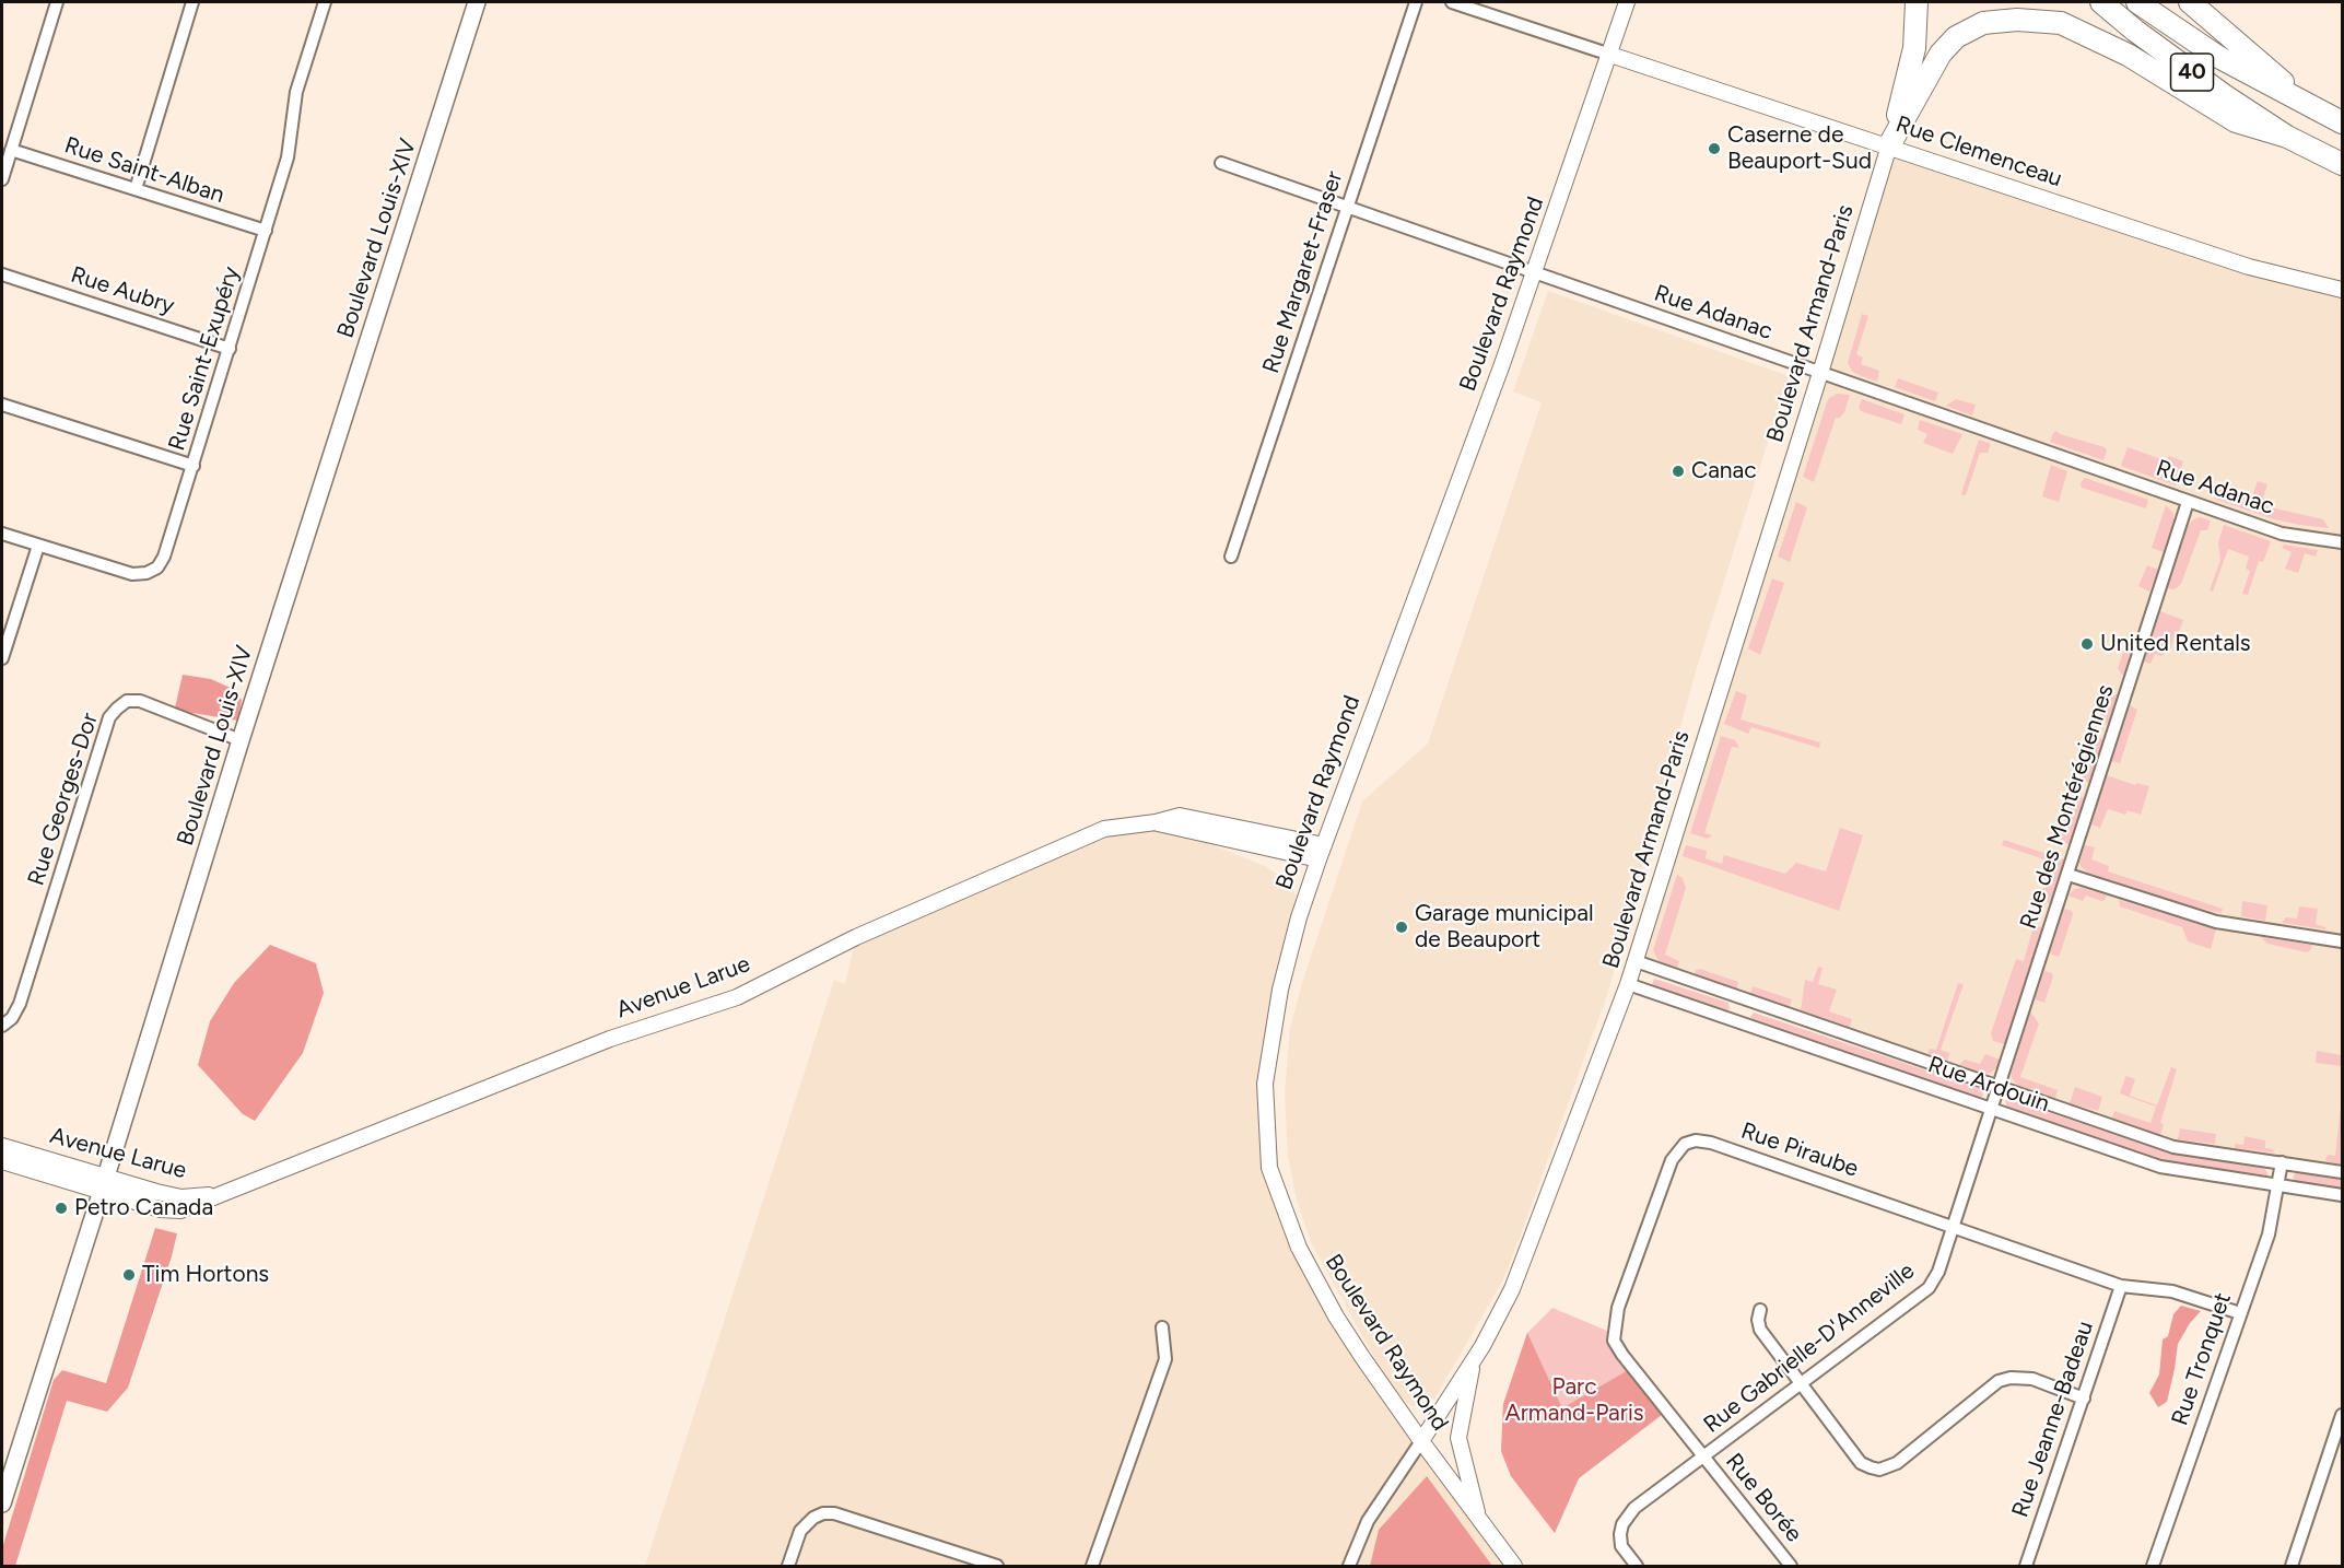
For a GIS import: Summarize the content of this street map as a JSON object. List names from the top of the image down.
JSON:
{
  "streets": {
    "highway": ["40"],
    "main road": ["Boulevard Louis-XIV"],
    "street": [
      "Rue Clemenceau",
      "Rue Saint-Alban",
      "Rue Margaret-Fraser",
      "Rue Aubry",
      "Boulevard Raymond",
      "Rue Adanac",
      "Boulevard Armand-Paris",
      "Rue Saint-Exupéry",
      "Rue Georges-Dor",
      "Rue des Montérégiennes",
      "Avenue Larue",
      "Rue Ardouin",
      "Rue Piraube",
      "Rue Gabrielle-D'Anneville",
      "Rue Tronquet",
      "Rue Jeanne-Badeau",
      "Rue Borée"
    ]
  },
  "crossings": [
    ["Rue Clemenceau", "Boulevard Raymond"],
    ["Rue Clemenceau", "Boulevard Armand-Paris"],
    ["Rue Saint-Alban", "Rue Saint-Exupéry"],
    ["Boulevard Louis-XIV", "Rue Georges-Dor"],
    ["Boulevard Louis-XIV", "Avenue Larue"],
    ["Rue Margaret-Fraser", "Rue Adanac"],
    ["Rue Aubry", "Rue Saint-Exupéry"],
    ["Boulevard Raymond", "Rue Adanac"],
    ["Boulevard Raymond", "Boulevard Armand-Paris"],
    ["Boulevard Raymond", "Avenue Larue"],
    ["Rue Adanac", "Boulevard Armand-Paris"],
    ["Rue Adanac", "Rue des Montérégiennes"],
    ["Boulevard Armand-Paris", "Rue Ardouin"],
    ["Rue des Montérégiennes", "Rue Ardouin"],
    ["Rue des Montérégiennes", "Rue Gabrielle-D'Anneville"],
    ["Rue Ardouin", "Rue Gabrielle-D'Anneville"],
    ["Rue Ardouin", "Rue Tronquet"],
    ["Rue Piraube", "Rue Gabrielle-D'Anneville"],
    ["Rue Piraube", "Rue Tronquet"],
    ["Rue Piraube", "Rue Jeanne-Badeau"],
    ["Rue Piraube", "Rue Borée"],
    ["Rue Gabrielle-D'Anneville", "Rue Borée"]
  ],
  "parks": ["Parc Armand-Paris"],
  "places": [
    "Caserne de Beauport-Sud",
    "Canac",
    "United Rentals",
    "Garage municipal de Beauport",
    "Petro Canada",
    "Tim Hortons"
  ]
}
